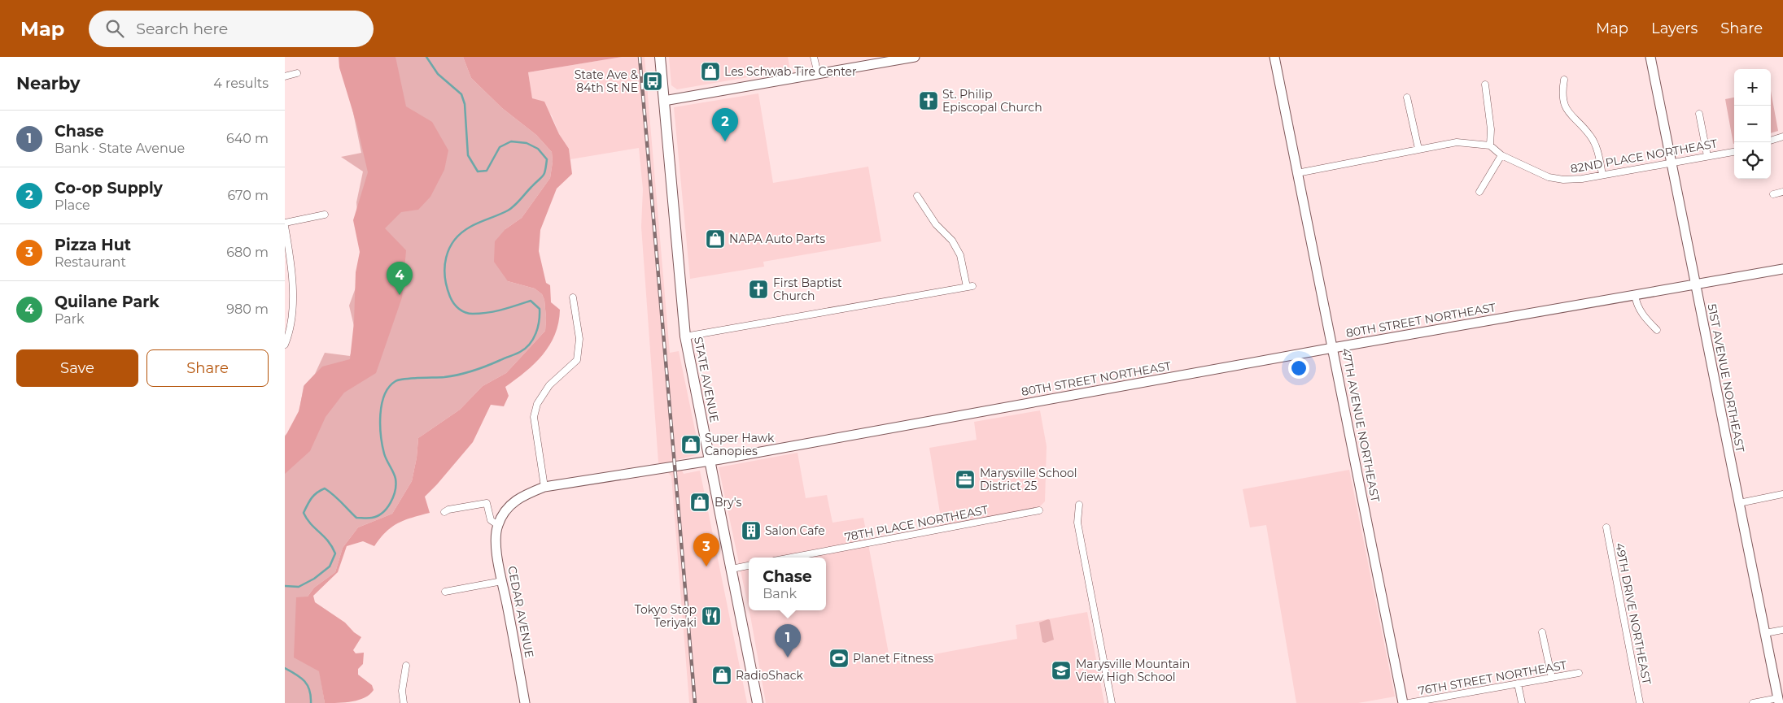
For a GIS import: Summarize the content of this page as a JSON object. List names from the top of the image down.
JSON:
{
  "streets": {
    "main road": ["STATE AVENUE"],
    "street": [
      "82ND PLACE NORTHEAST",
      "80TH STREET NORTHEAST",
      "51ST AVENUE NORTHEAST",
      "47TH AVENUE NORTHEAST",
      "78TH PLACE NORTHEAST",
      "CEDAR AVENUE",
      "49TH DRIVE NORTHEAST",
      "76TH STREET NORTHEAST"
    ]
  },
  "crossings": [
    ["82ND PLACE NORTHEAST", "51ST AVENUE NORTHEAST"],
    ["80TH STREET NORTHEAST", "51ST AVENUE NORTHEAST"],
    ["80TH STREET NORTHEAST", "STATE AVENUE"],
    ["80TH STREET NORTHEAST", "47TH AVENUE NORTHEAST"],
    ["80TH STREET NORTHEAST", "CEDAR AVENUE"]
  ],
  "places": {
    "shop": [
      "Les Schwab Tire Center",
      "NAPA Auto Parts",
      "Super Hawk Canopies",
      "Bry's",
      "RadioShack"
    ],
    "bus stop": ["State Ave & 84th St NE"],
    "church": ["St. Philip Episcopal Church", "First Baptist Church"],
    "office": ["Marysville School District 25"],
    "building": ["Salon Cafe"],
    "restaurant": ["Tokyo Stop Teriyaki"],
    "sports": ["Planet Fitness"],
    "school or university": ["Marysville Mountain View High School"]
  },
  "page": {
    "header": "Map",
    "search": "Search here",
    "nav": ["Map", "Layers", "Share"],
    "heading": ["Nearby", "4 results"],
    "map_buttons": ["+", "−"],
    "pins": [
      "2",
      "4",
      "3",
      "1"
    ],
    "list": [
      {
        "mark": "1",
        "name": "Chase",
        "note": "Bank · State Avenue",
        "value": "640 m"
      },
      {
        "mark": "2",
        "name": "Co-op Supply",
        "note": "Place",
        "value": "670 m"
      },
      {
        "mark": "3",
        "name": "Pizza Hut",
        "note": "Restaurant",
        "value": "680 m"
      },
      {
        "mark": "4",
        "name": "Quilane Park",
        "note": "Park",
        "value": "980 m"
      }
    ],
    "buttons": ["Save", "Share"],
    "popup": ["Chase", "Bank"]
  }
}
